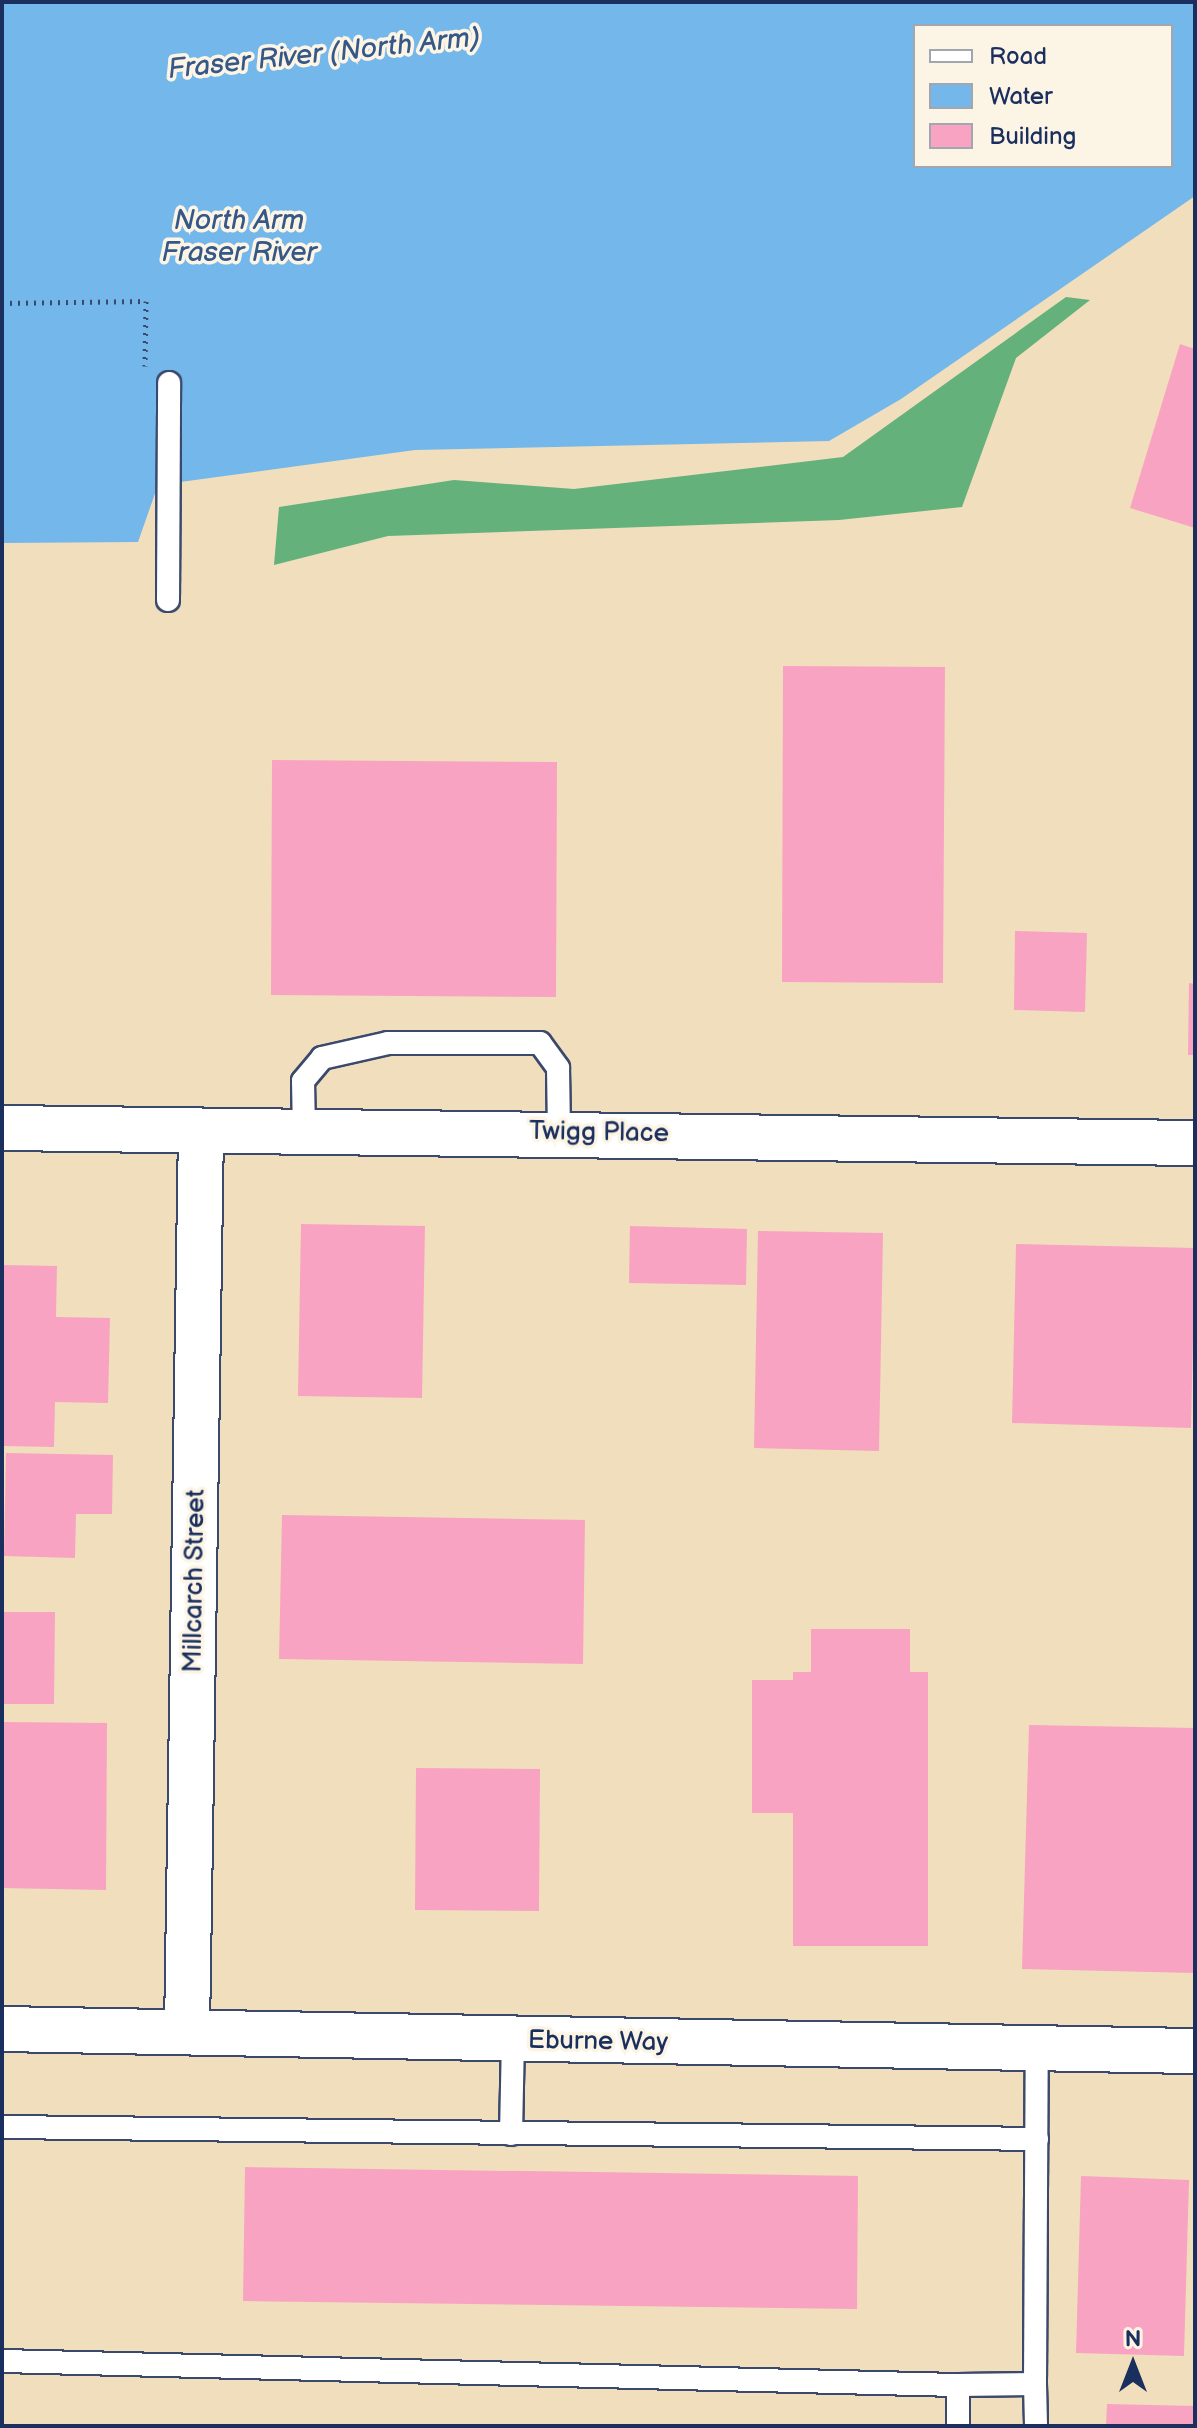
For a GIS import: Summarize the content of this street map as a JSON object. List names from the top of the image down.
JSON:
{
  "streets": {
    "street": ["Twigg Place", "Millcarch Street", "Eburne Way"]
  },
  "crossings": [
    ["Twigg Place", "Millcarch Street"],
    ["Millcarch Street", "Eburne Way"]
  ],
  "water": ["Fraser River (North Arm)", "North Arm Fraser River"],
  "legend": ["Road", "Water", "Building"],
  "north": "top"
}
